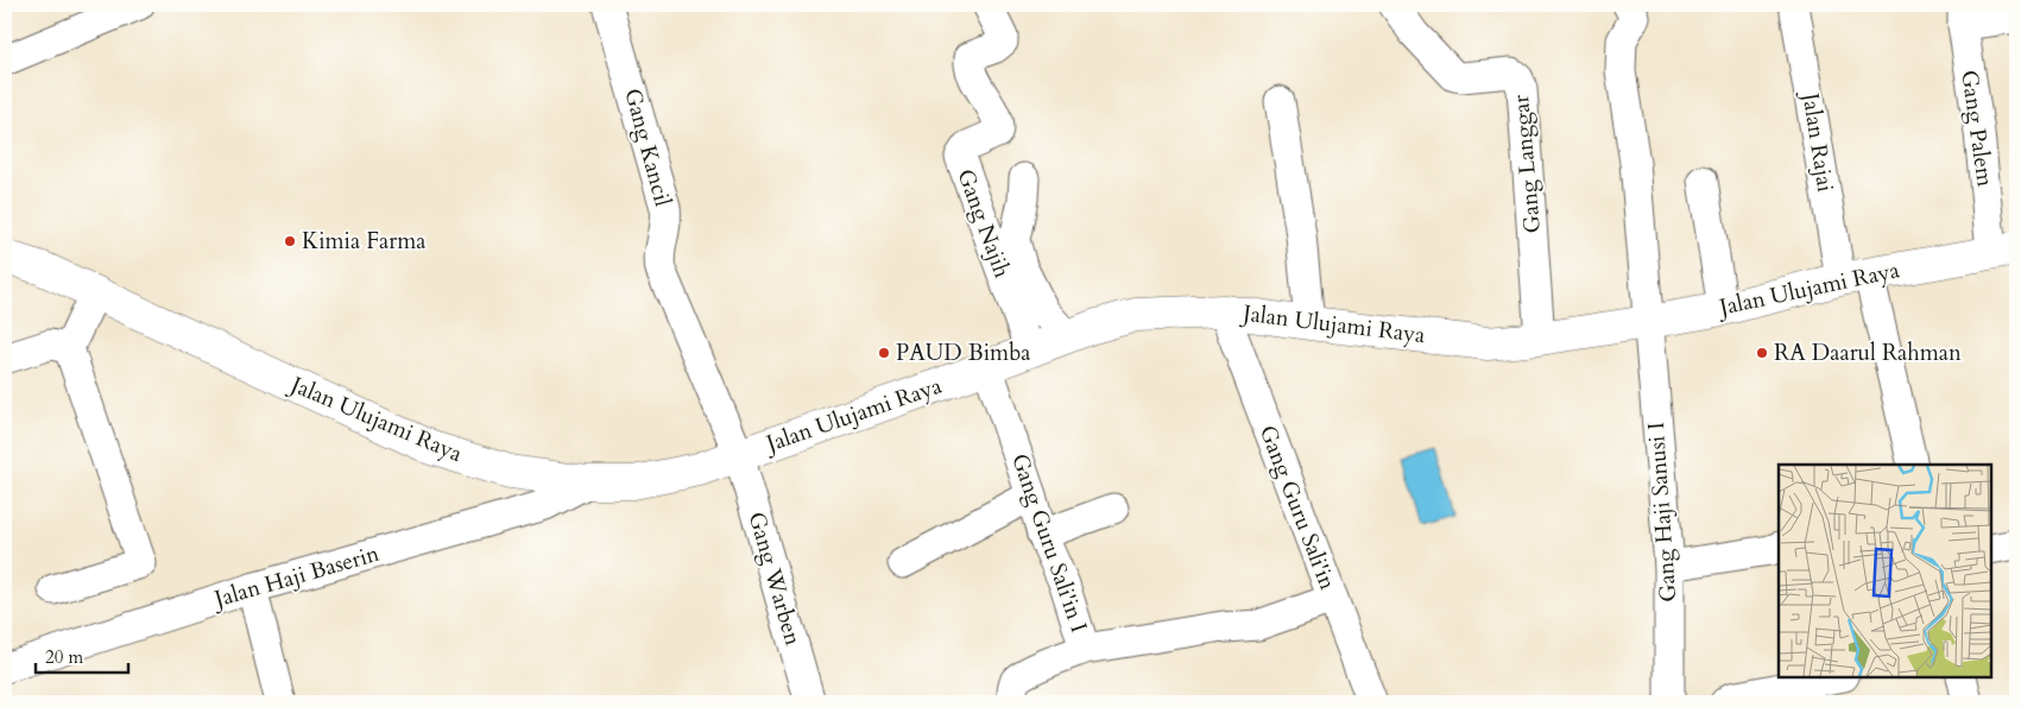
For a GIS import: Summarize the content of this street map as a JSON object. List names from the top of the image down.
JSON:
{
  "streets": {
    "street": [
      "Gang Palem",
      "Jalan Rajai",
      "Gang Kancil",
      "Gang Langgar",
      "Gang Najih",
      "Jalan Ulujami Raya",
      "Gang Guru Sali'in",
      "Gang Haji Sanusi I",
      "Gang Guru Sali'in I",
      "Jalan Haji Baserin",
      "Gang Warben"
    ]
  },
  "crossings": [
    ["Gang Palem", "Jalan Ulujami Raya"],
    ["Jalan Rajai", "Jalan Ulujami Raya"],
    ["Gang Kancil", "Jalan Ulujami Raya"],
    ["Gang Kancil", "Gang Warben"],
    ["Gang Langgar", "Jalan Ulujami Raya"],
    ["Gang Najih", "Jalan Ulujami Raya"],
    ["Jalan Ulujami Raya", "Gang Guru Sali'in"],
    ["Jalan Ulujami Raya", "Gang Haji Sanusi I"],
    ["Jalan Ulujami Raya", "Gang Guru Sali'in I"],
    ["Jalan Ulujami Raya", "Jalan Haji Baserin"],
    ["Jalan Ulujami Raya", "Gang Warben"],
    ["Gang Guru Sali'in", "Gang Guru Sali'in I"]
  ],
  "places": ["Kimia Farma", "PAUD Bimba", "RA Daarul Rahman"],
  "scale_bar": "20 m"
}
